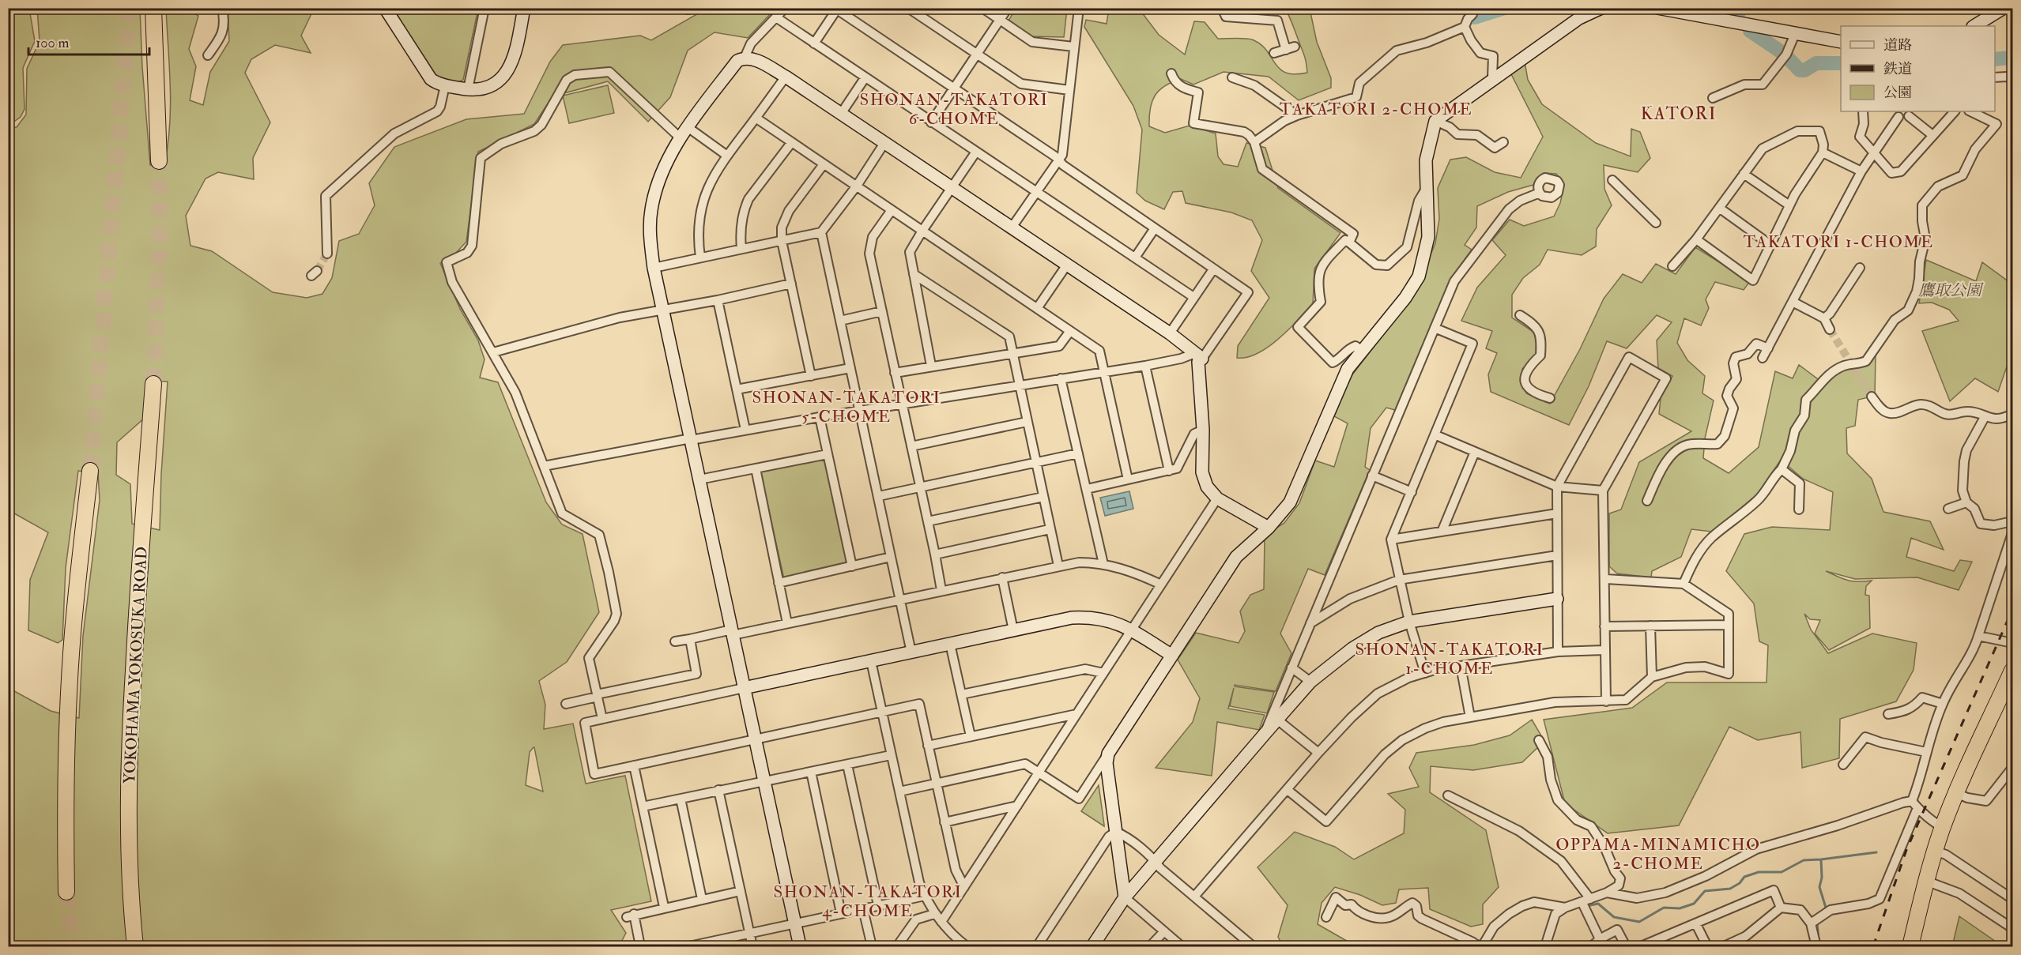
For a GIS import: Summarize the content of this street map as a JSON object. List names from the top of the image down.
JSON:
{
  "streets": {
    "highway": ["YOKOHAMA YOKOSUKA ROAD"]
  },
  "districts": [
    "SHONAN-TAKATORI 6-CHOME",
    "TAKATORI 2-CHOME",
    "KATORI",
    "TAKATORI 1-CHOME",
    "SHONAN-TAKATORI 5-CHOME",
    "SHONAN-TAKATORI 1-CHOME",
    "OPPAMA-MINAMICHO 2-CHOME",
    "SHONAN-TAKATORI 4-CHOME"
  ],
  "parks": ["鷹取公園"],
  "legend": ["道路", "鉄道", "公園"],
  "scale_bar": "100 m"
}
